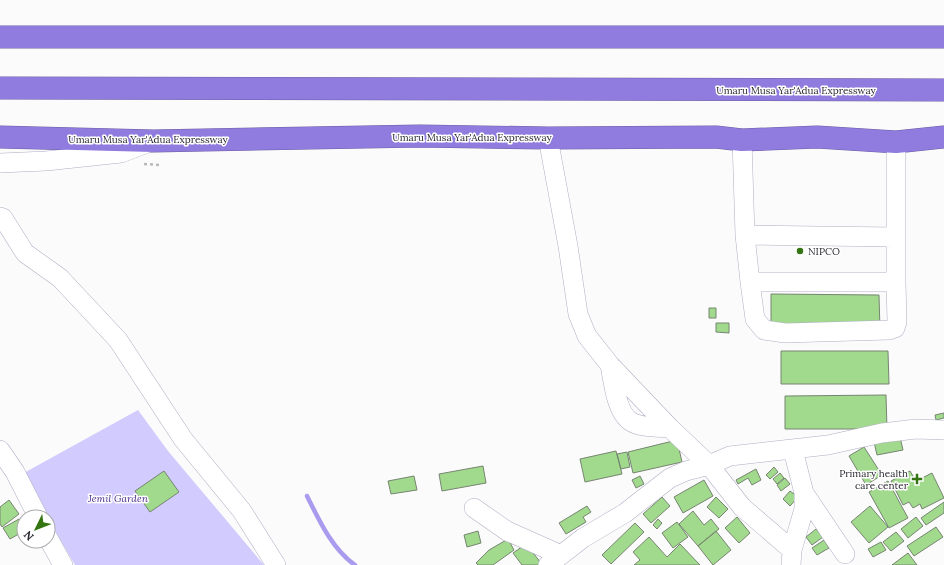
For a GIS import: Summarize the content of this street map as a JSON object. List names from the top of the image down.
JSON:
{
  "streets": {
    "highway": ["Umaru Musa Yar'Adua Expressway"]
  },
  "parks": ["Jemil Garden"],
  "places": {
    "other": ["NIPCO"],
    "health": ["Primary health care center"]
  },
  "north": "bottom left"
}
